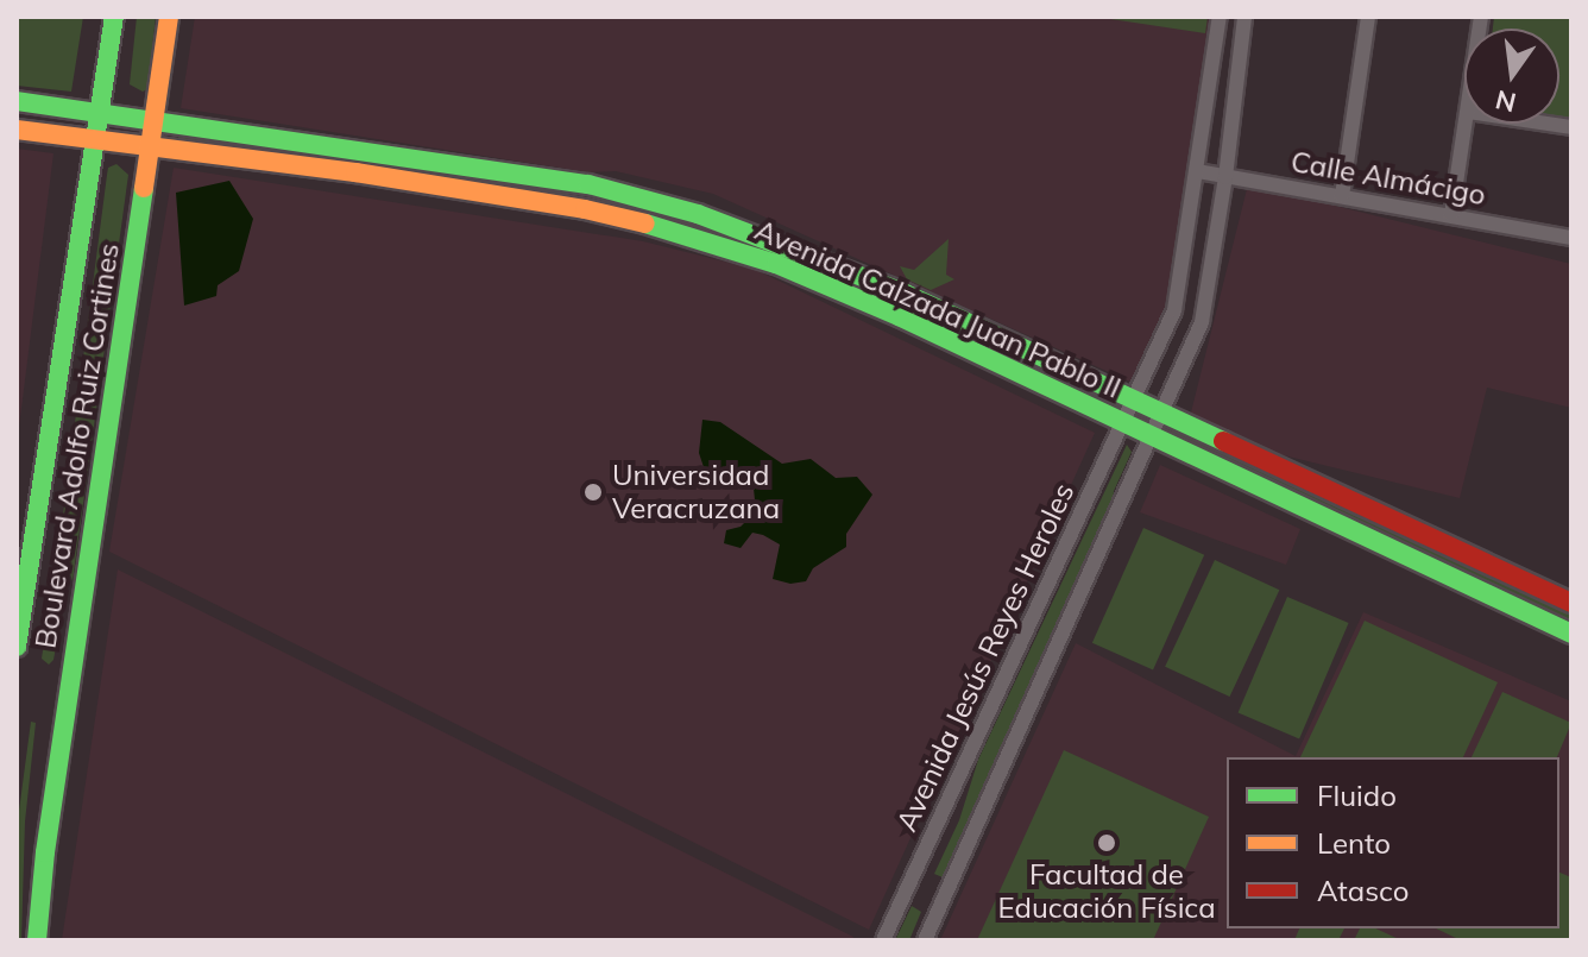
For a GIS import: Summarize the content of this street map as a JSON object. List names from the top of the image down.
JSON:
{
  "streets": {
    "main road": ["Avenida Calzada Juan Pablo II", "Boulevard Adolfo Ruiz Cortines"],
    "street": ["Calle Almácigo", "Avenida Jesús Reyes Heroles"]
  },
  "crossings": [
    ["Calle Almácigo", "Avenida Jesús Reyes Heroles"],
    ["Avenida Calzada Juan Pablo II", "Boulevard Adolfo Ruiz Cortines"],
    ["Avenida Calzada Juan Pablo II", "Avenida Jesús Reyes Heroles"]
  ],
  "places": ["Universidad Veracruzana", "Facultad de Educación Física"],
  "legend": ["Fluido", "Lento", "Atasco"],
  "north": "bottom"
}
